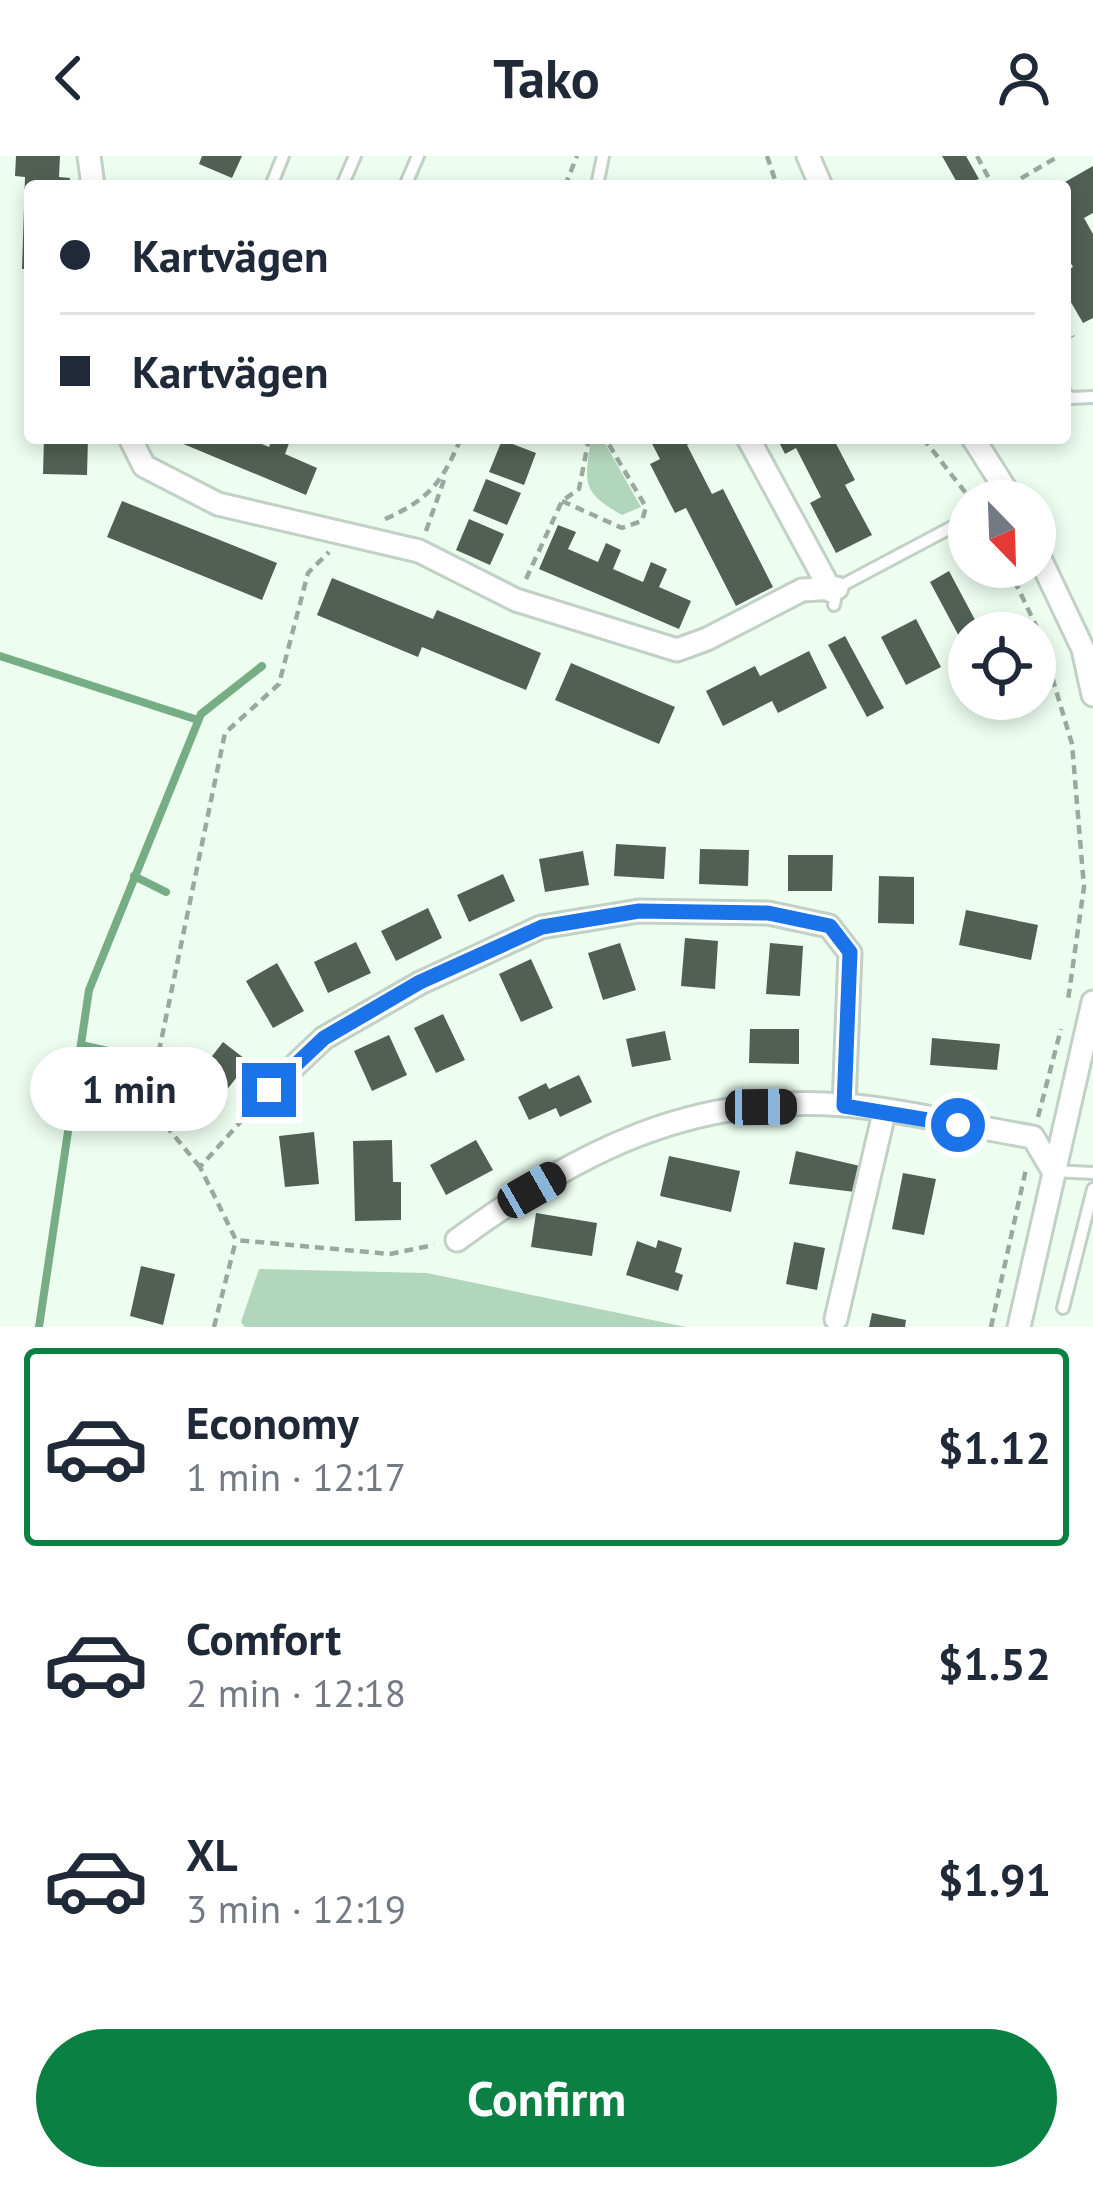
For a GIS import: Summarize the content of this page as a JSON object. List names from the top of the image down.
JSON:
{
  "north": "bottom right",
  "page": {
    "header": "Tako",
    "banner": ["Kartvägen", "Kartvägen"],
    "bubble": "1 min",
    "list": [
      {
        "name": "Economy",
        "note": "1 min · 12:17",
        "value": "$1.12"
      },
      {
        "name": "Comfort",
        "note": "2 min · 12:18",
        "value": "$1.52"
      },
      {
        "name": "XL",
        "note": "3 min · 12:19",
        "value": "$1.91"
      }
    ],
    "buttons": "Confirm"
  }
}
